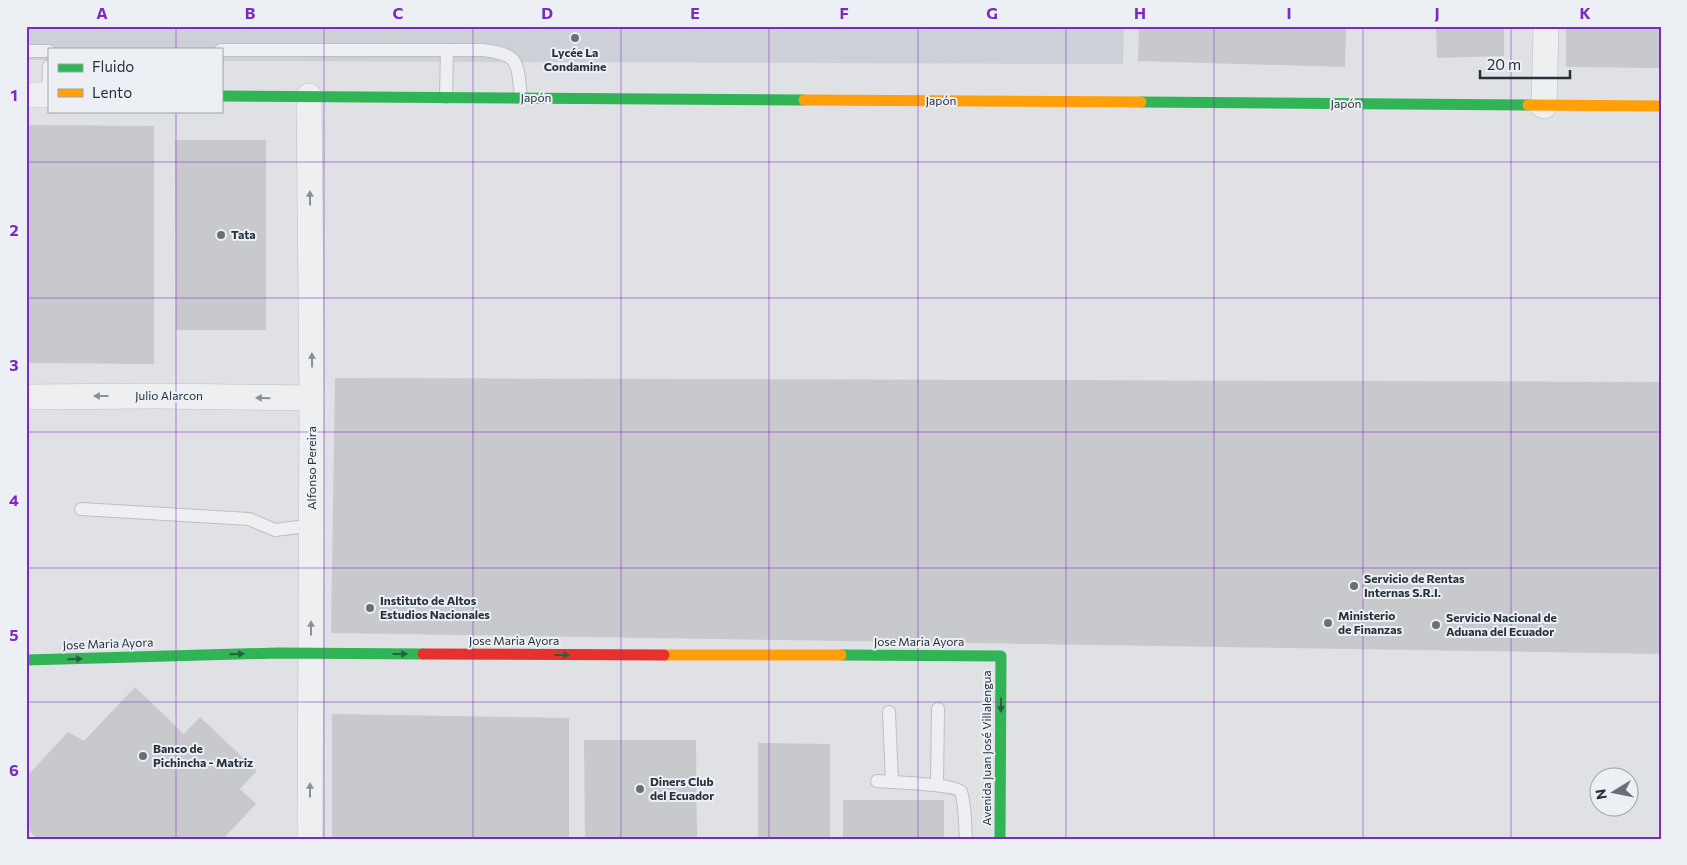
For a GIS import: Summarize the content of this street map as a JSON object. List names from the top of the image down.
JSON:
{
  "streets": {
    "street": [
      "Japón",
      "Julio Alarcon",
      "Alfonso Pereira",
      "Jose Maria Ayora",
      "Avenida Juan José Villalengua"
    ]
  },
  "crossings": [
    ["Japón", "Alfonso Pereira"],
    ["Julio Alarcon", "Alfonso Pereira"],
    ["Alfonso Pereira", "Jose Maria Ayora"],
    ["Jose Maria Ayora", "Avenida Juan José Villalengua"]
  ],
  "one_way": [
    "Julio Alarcon",
    "Alfonso Pereira",
    "Jose Maria Ayora",
    "Avenida Juan José Villalengua"
  ],
  "places": [
    "Lycée La Condamine",
    "Tata",
    "Servicio de Rentas Internas S.R.I.",
    "Instituto de Altos Estudios Nacionales",
    "Ministerio de Finanzas",
    "Servicio Nacional de Aduana del Ecuador",
    "Banco de Pichincha - Matriz",
    "Diners Club del Ecuador"
  ],
  "legend": ["Fluido", "Lento"],
  "scale_bar": "20 m",
  "north": "left",
  "grid": {
    "columns": [
      "A",
      "B",
      "C",
      "D",
      "E",
      "F",
      "G",
      "H",
      "I",
      "J",
      "K"
    ],
    "rows": [
      "1",
      "2",
      "3",
      "4",
      "5",
      "6"
    ]
  }
}
